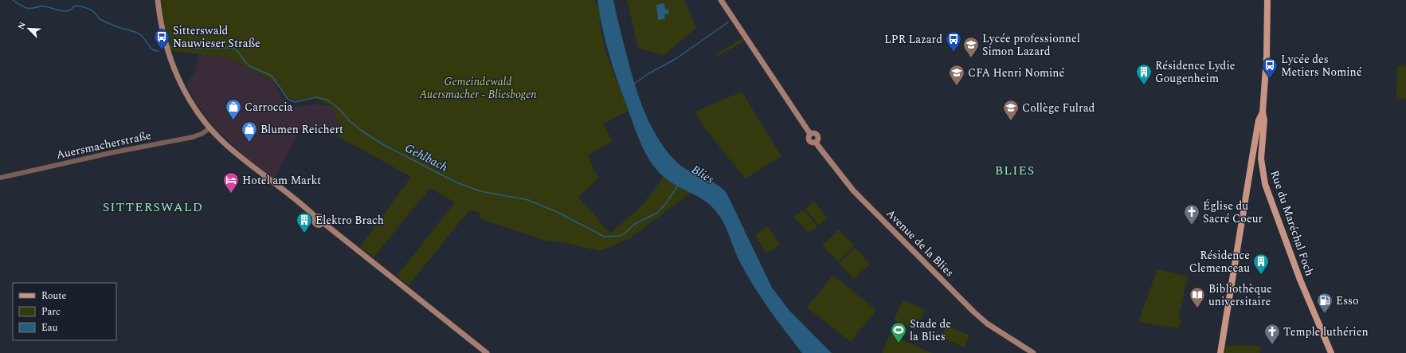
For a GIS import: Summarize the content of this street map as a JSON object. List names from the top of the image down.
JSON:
{
  "streets": {
    "main road": ["Rue du Maréchal Foch", "Avenue de la Blies"],
    "street": ["Auersmacherstraße"]
  },
  "districts": ["BLIES", "SITTERSWALD"],
  "water": ["Gehlbach", "Blies"],
  "parks": ["Gemeindewald Auersmacher - Bliesbogen"],
  "places": {
    "bus stop": ["Sitterswald Nauwieser Straße", "LPR Lazard", "Lycée des Metiers Nominé"],
    "school or university": ["Lycée professionnel Simon Lazard", "CFA Henri Nominé", "Collège Fulrad"],
    "building": ["Résidence Lydie Gougenheim", "Elektro Brach", "Résidence Clemenceau"],
    "shop": ["Carroccia", "Blumen Reichert"],
    "hotel": ["Hotel am Markt"],
    "church": ["Église du Sacré Coeur", "Temple luthérien"],
    "library": ["Bibliothèque universitaire"],
    "fuel station": ["Esso"],
    "sports": ["Stade de la Blies"]
  },
  "legend": ["Route", "Parc", "Eau"],
  "north": "top left"
}
